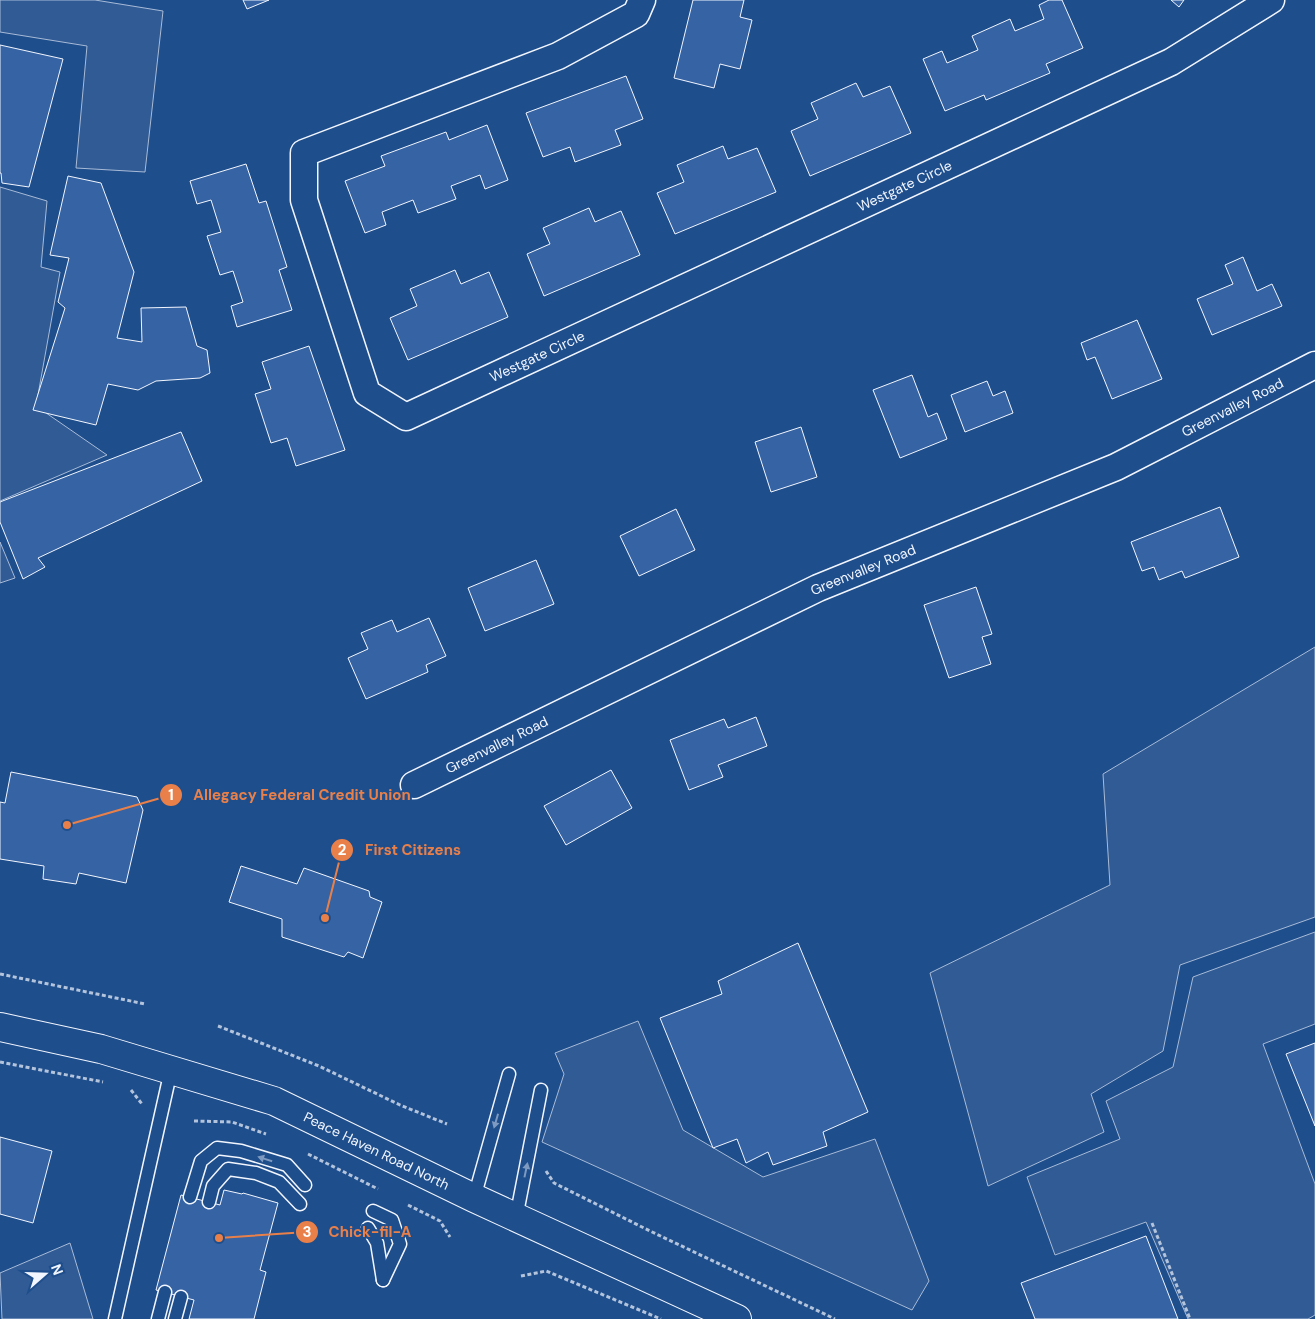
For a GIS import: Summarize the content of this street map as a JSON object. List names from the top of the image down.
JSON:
{
  "streets": {
    "main road": ["Peace Haven Road North"],
    "street": ["Westgate Circle", "Greenvalley Road"]
  },
  "places": ["Allegacy Federal Credit Union", "First Citizens", "Chick-fil-A"],
  "north": "right"
}
